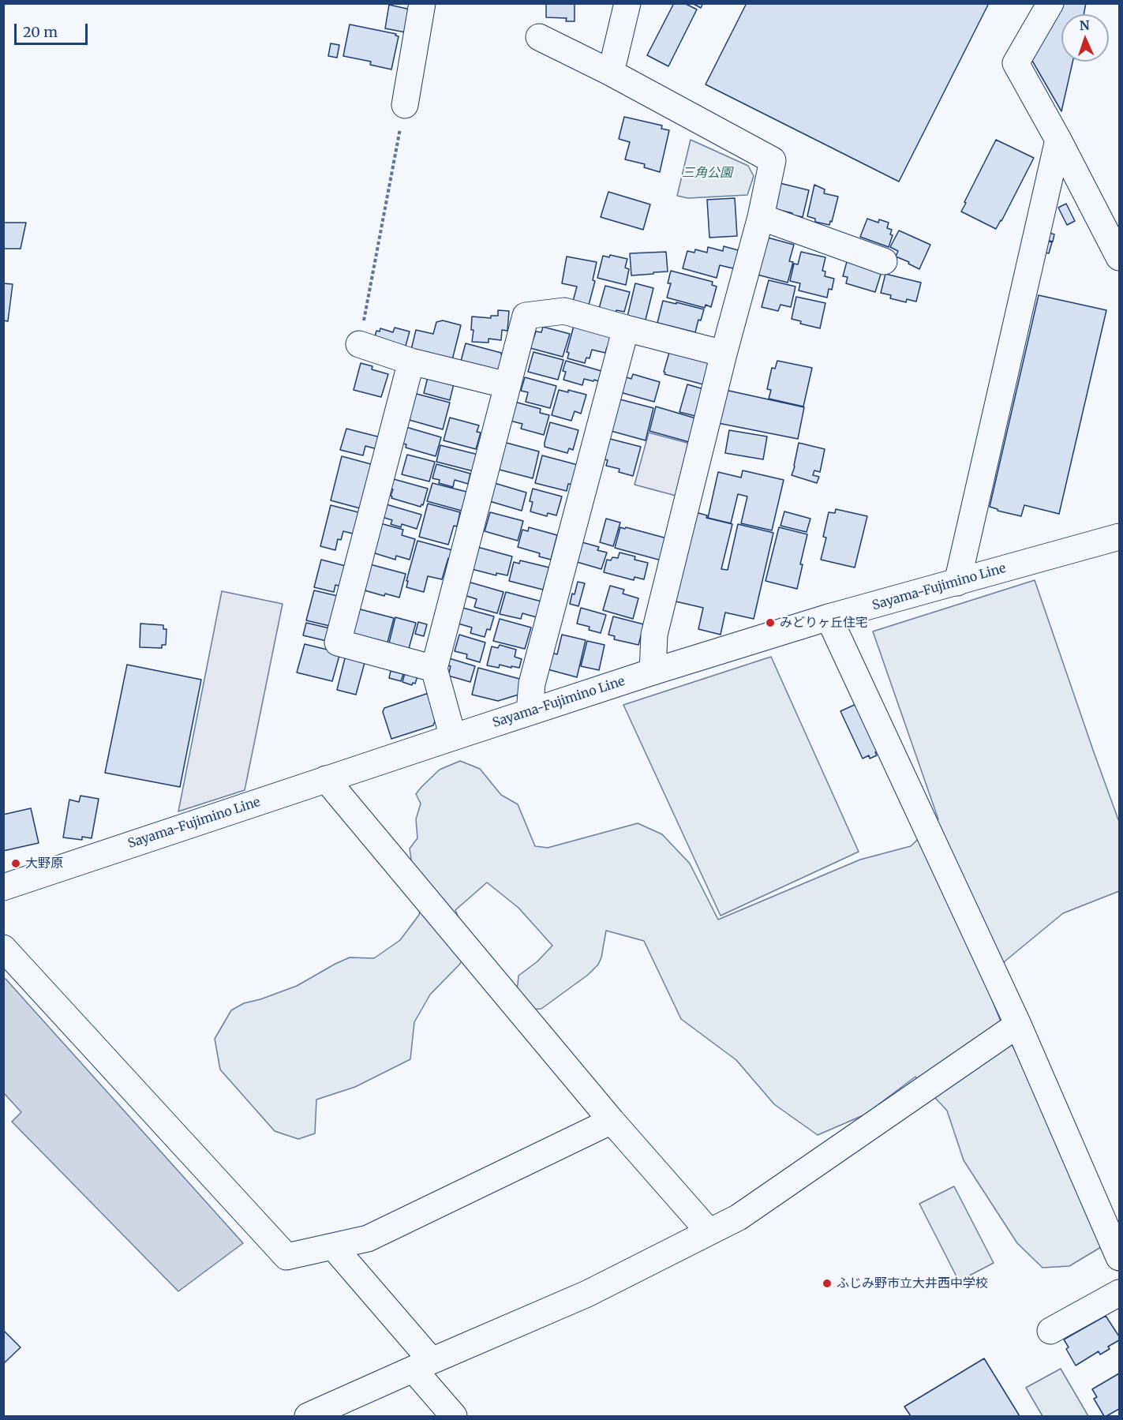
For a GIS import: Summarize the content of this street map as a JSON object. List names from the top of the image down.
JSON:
{
  "streets": {
    "street": ["Sayama-Fujimino Line"]
  },
  "parks": ["三角公園"],
  "places": ["みどりヶ丘住宅", "大野原", "ふじみ野市立大井西中学校"],
  "scale_bar": "20 m",
  "north": "top"
}
